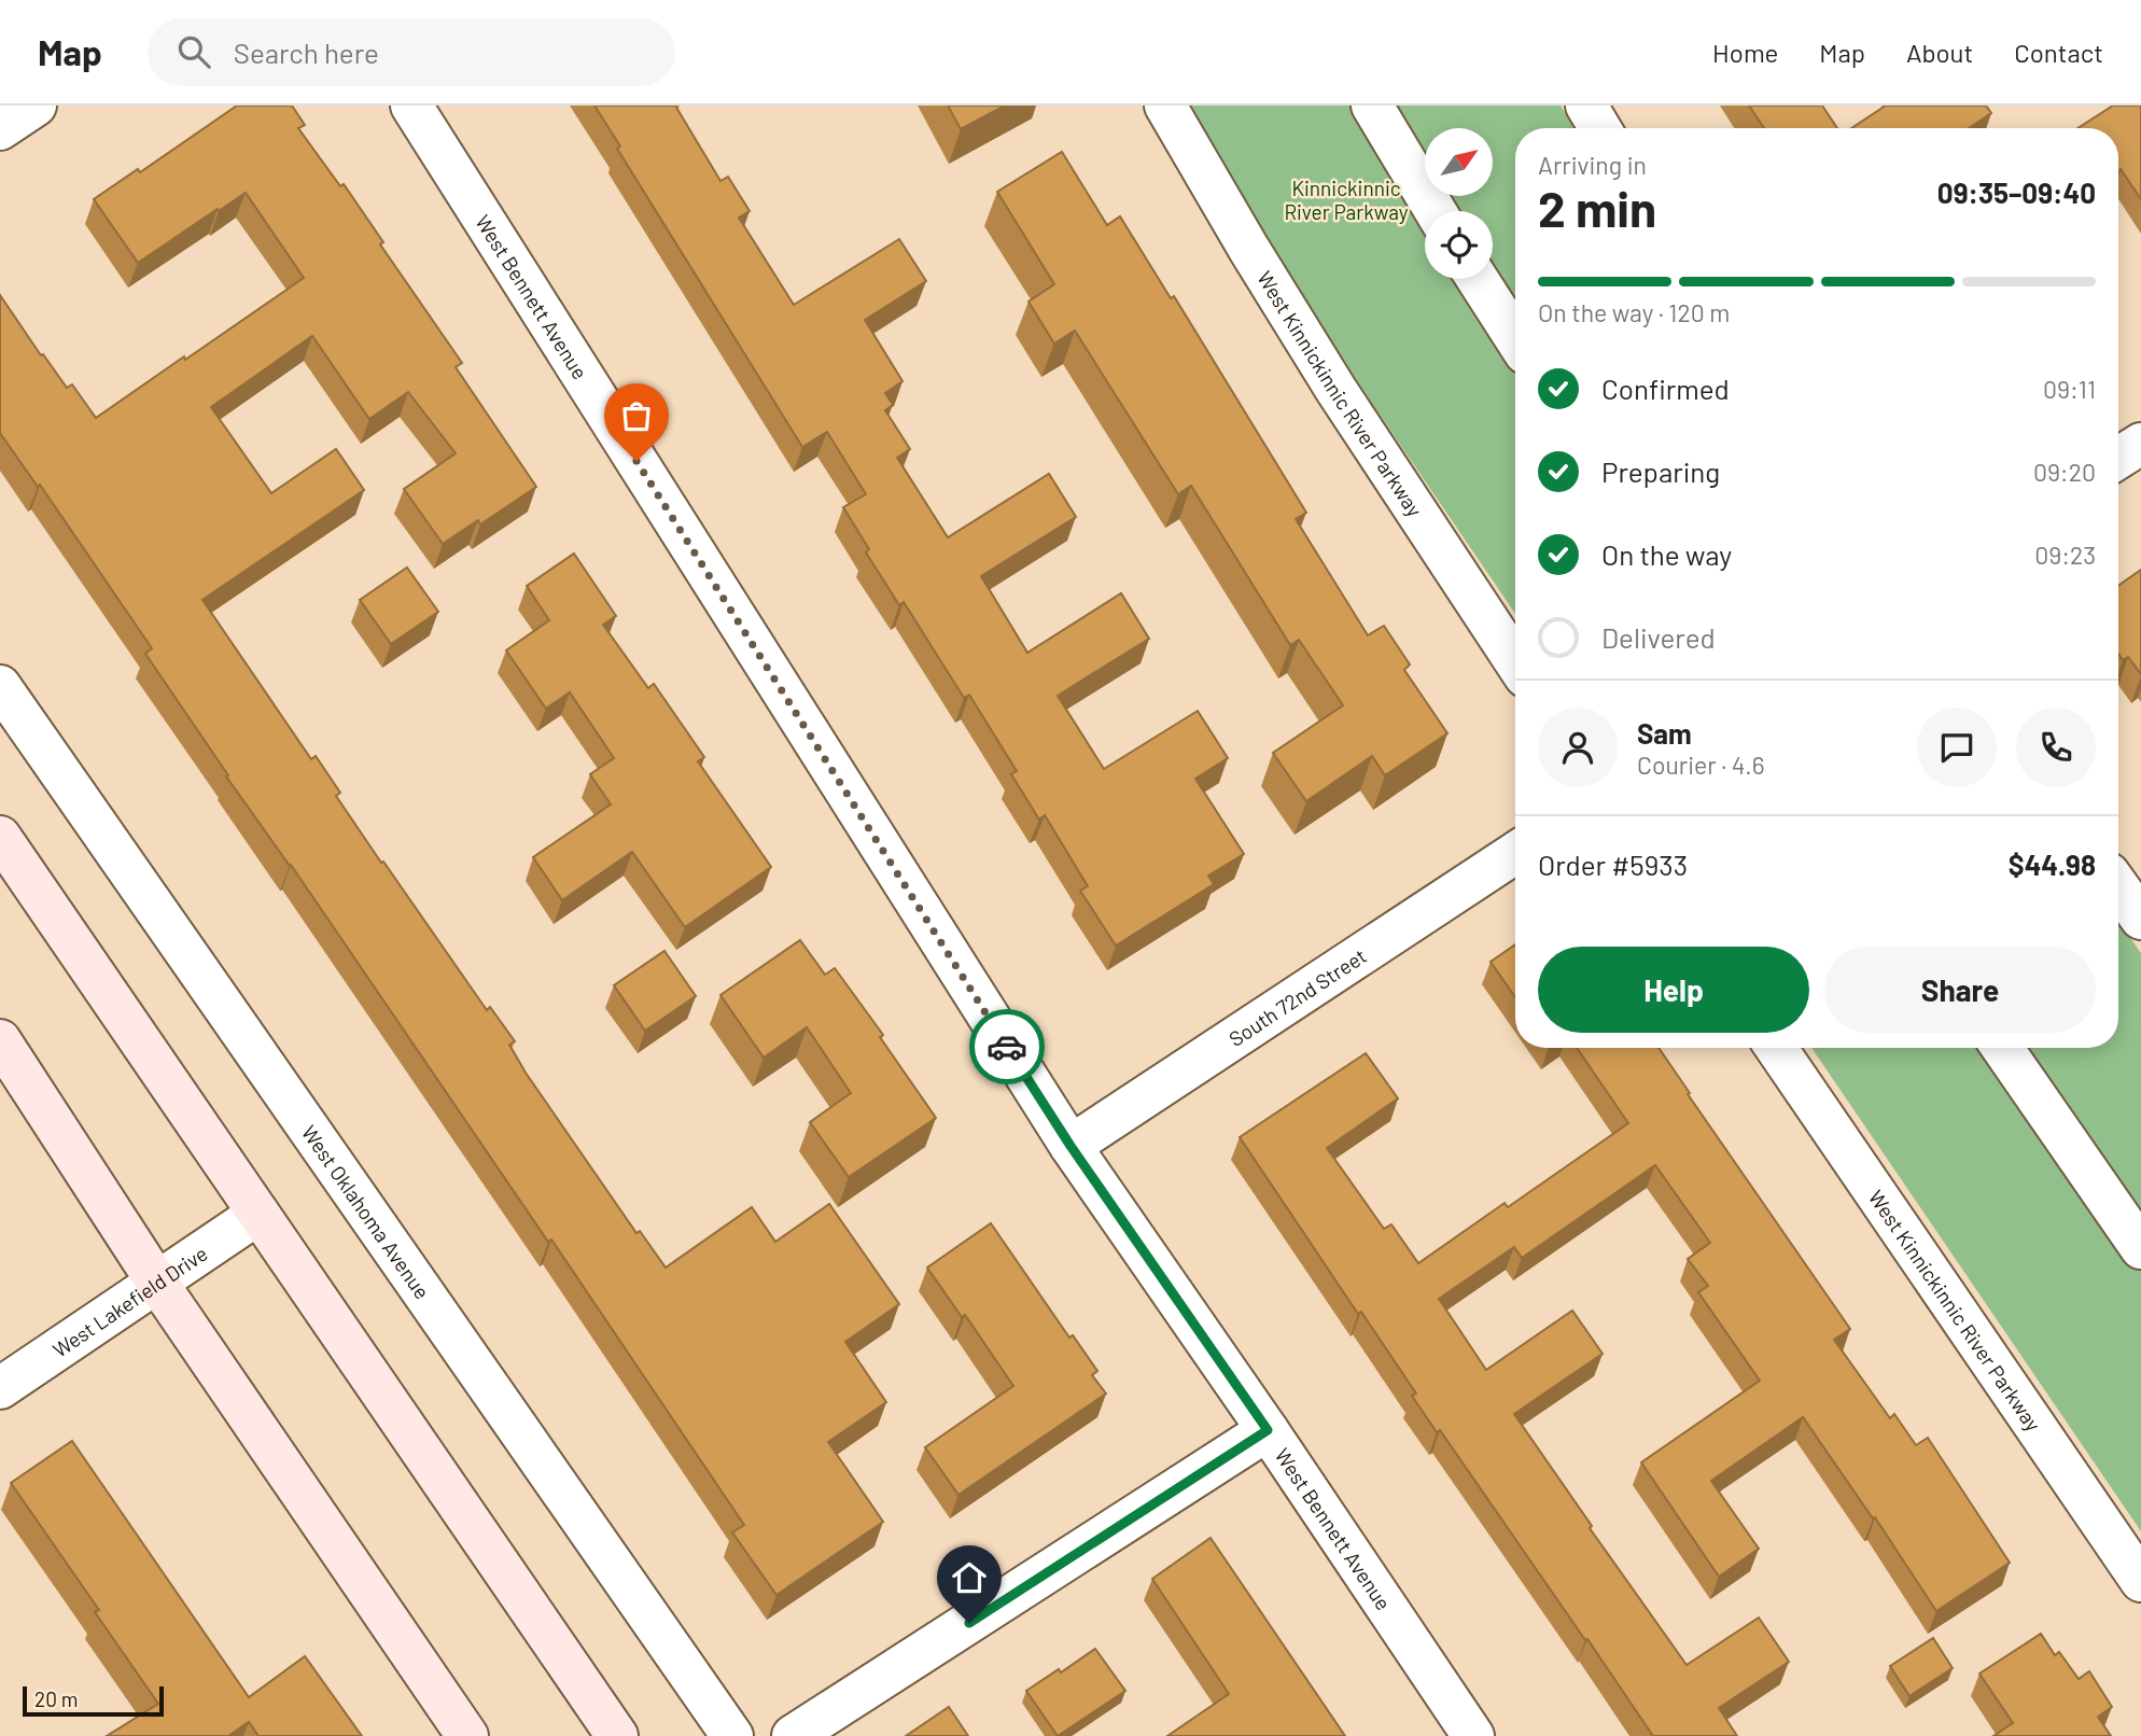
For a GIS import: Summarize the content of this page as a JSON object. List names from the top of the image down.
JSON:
{
  "streets": {
    "street": [
      "West Bennett Avenue",
      "West Kinnickinnic River Parkway",
      "South 72nd Street",
      "West Oklahoma Avenue",
      "West Lakefield Drive"
    ]
  },
  "crossings": [
    ["West Bennett Avenue", "South 72nd Street"]
  ],
  "parks": ["Kinnickinnic River Parkway"],
  "scale_bar": "20 m",
  "north": "top right",
  "page": {
    "header": "Map",
    "search": "Search here",
    "nav": [
      "Home",
      "Map",
      "About",
      "Contact"
    ],
    "heading": ["2 min", "Arriving in", "09:35–09:40"],
    "panel": [
      "Sam",
      "Courier · 4.6",
      "Order #5933",
      "$44.98"
    ],
    "bar": "On the way · 120 m",
    "list": [
      ["Confirmed", "09:11"],
      ["Preparing", "09:20"],
      ["On the way", "09:23"],
      "Delivered"
    ],
    "buttons": ["Help", "Share"],
    "scale": "20 m"
  }
}
